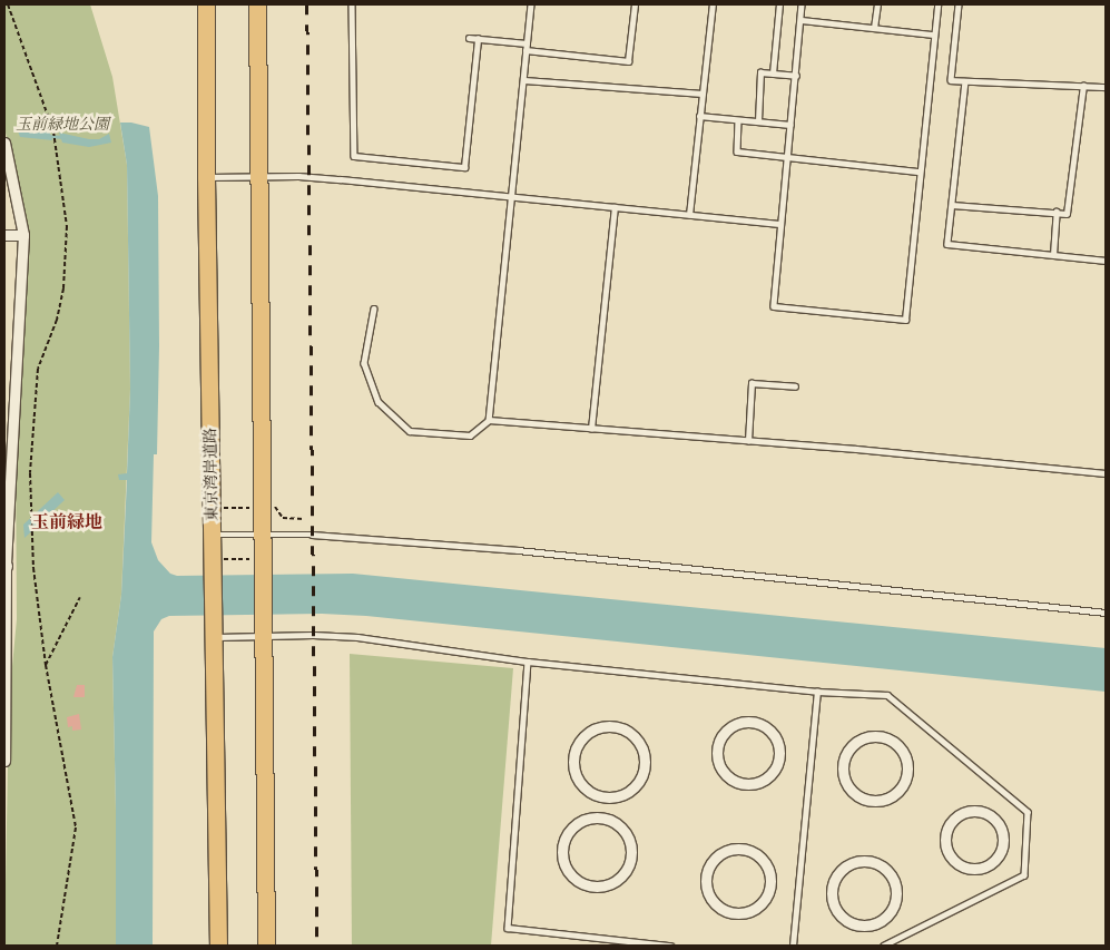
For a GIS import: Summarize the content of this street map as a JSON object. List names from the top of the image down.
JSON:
{
  "streets": {
    "highway": ["東京湾岸道路"]
  },
  "districts": ["玉前緑地"],
  "parks": ["玉前緑地公園"]
}
